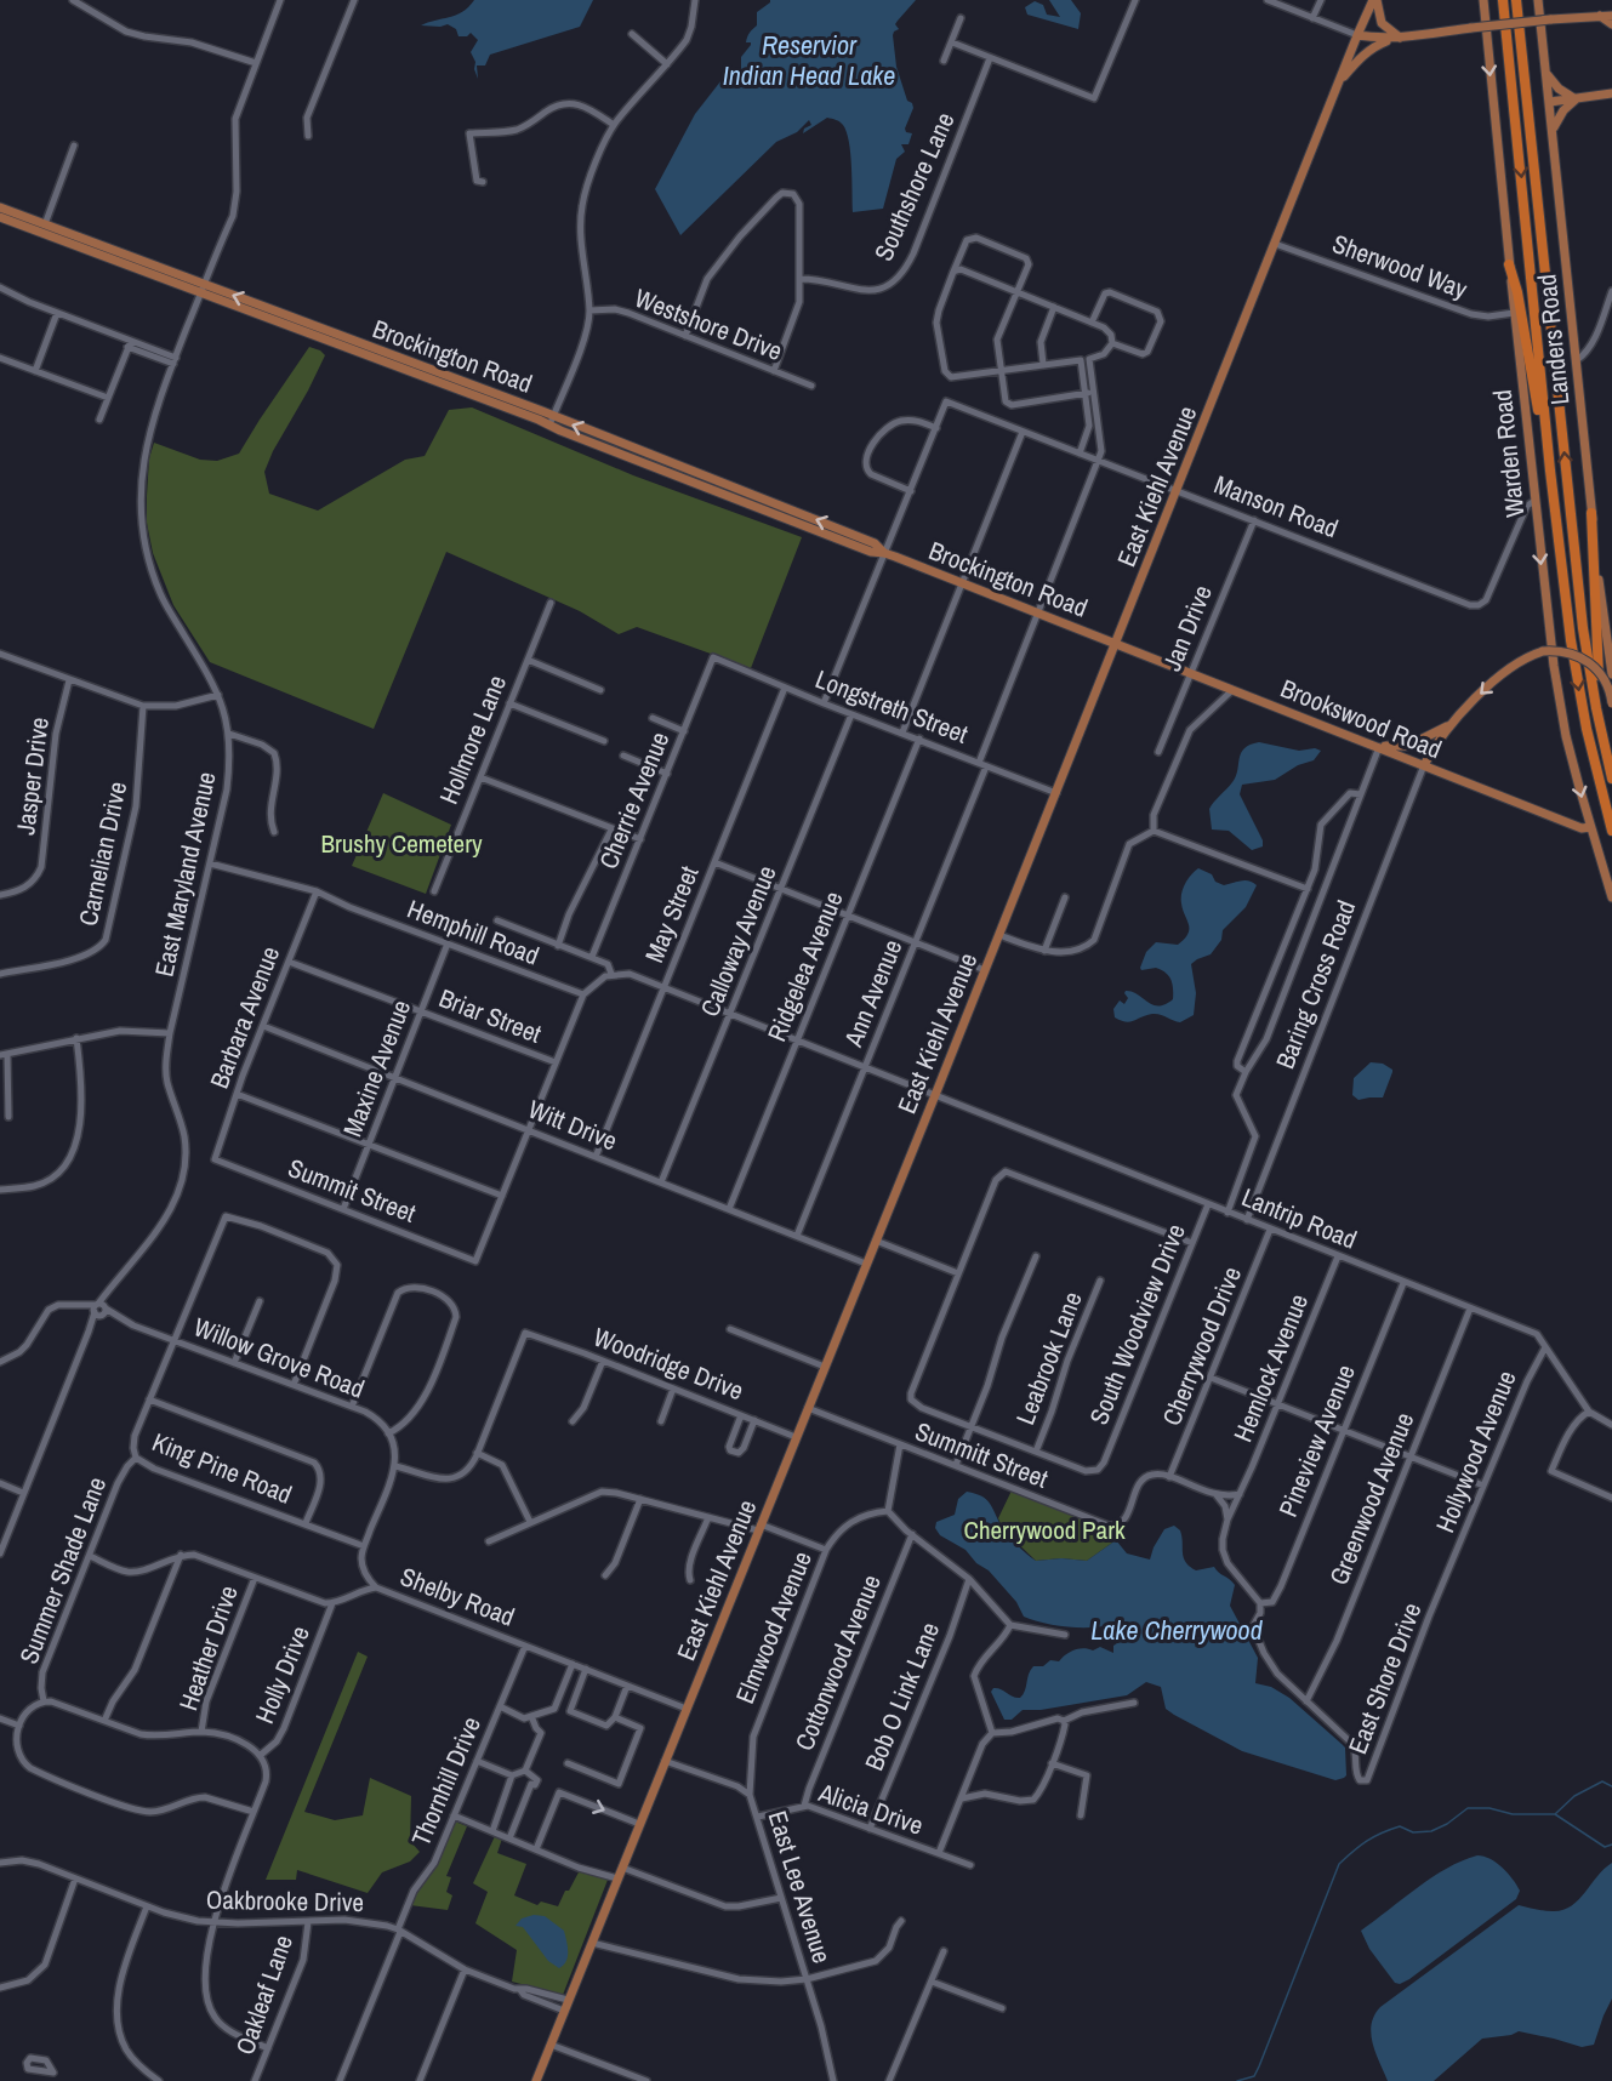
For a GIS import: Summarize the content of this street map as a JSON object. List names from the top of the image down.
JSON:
{
  "streets": {
    "main road": [
      "Landers Road",
      "Brockington Road",
      "Warden Road",
      "East Kiehl Avenue",
      "Brookswood Road"
    ],
    "street": [
      "Southshore Lane",
      "Sherwood Way",
      "Westshore Drive",
      "Manson Road",
      "Jan Drive",
      "Longstreth Street",
      "Hollmore Lane",
      "Jasper Drive",
      "Cherrie Avenue",
      "Carnelian Drive",
      "East Maryland Avenue",
      "May Street",
      "Hemphill Road",
      "Calloway Avenue",
      "Ridgelea Avenue",
      "Baring Cross Road",
      "Ann Avenue",
      "Briar Street",
      "Barbara Avenue",
      "Maxine Avenue",
      "Witt Drive",
      "Summit Street",
      "Lantrip Road",
      "South Woodview Drive",
      "Cherrywood Drive",
      "Willow Grove Road",
      "Leabrook Lane",
      "Woodridge Drive",
      "Hemlock Avenue",
      "Pineview Avenue",
      "Hollywood Avenue",
      "Summitt Street",
      "King Pine Road",
      "Greenwood Avenue",
      "Summer Shade Lane",
      "Shelby Road",
      "Elmwood Avenue",
      "Heather Drive",
      "Cottonwood Avenue",
      "Holly Drive",
      "East Shore Drive",
      "Bob O Link Lane",
      "Thornhill Drive",
      "Alicia Drive",
      "East Lee Avenue",
      "Oakbrooke Drive",
      "Oakleaf Lane"
    ]
  },
  "crossings": [
    ["Sherwood Way", "Warden Road"],
    ["Sherwood Way", "East Kiehl Avenue"],
    ["Brockington Road", "East Kiehl Avenue"],
    ["Brockington Road", "Brookswood Road"],
    ["Brockington Road", "East Maryland Avenue"],
    ["Brockington Road", "Ann Avenue"],
    ["Warden Road", "Manson Road"],
    ["Warden Road", "Brookswood Road"],
    ["East Kiehl Avenue", "Manson Road"],
    ["East Kiehl Avenue", "Longstreth Street"],
    ["East Kiehl Avenue", "Brookswood Road"],
    ["East Kiehl Avenue", "Witt Drive"],
    ["East Kiehl Avenue", "Lantrip Road"],
    ["East Kiehl Avenue", "Woodridge Drive"],
    ["East Kiehl Avenue", "Summitt Street"],
    ["East Kiehl Avenue", "Shelby Road"],
    ["East Kiehl Avenue", "East Lee Avenue"],
    ["East Kiehl Avenue", "Oakbrooke Drive"],
    ["Manson Road", "Jan Drive"],
    ["Manson Road", "Ann Avenue"],
    ["Jan Drive", "Brookswood Road"],
    ["Longstreth Street", "Cherrie Avenue"],
    ["Longstreth Street", "May Street"],
    ["Longstreth Street", "Calloway Avenue"],
    ["Longstreth Street", "Ridgelea Avenue"],
    ["Longstreth Street", "Ann Avenue"],
    ["Brookswood Road", "Baring Cross Road"],
    ["East Maryland Avenue", "Hemphill Road"],
    ["East Maryland Avenue", "Willow Grove Road"],
    ["May Street", "Witt Drive"],
    ["May Street", "Lantrip Road"],
    ["Hemphill Road", "Barbara Avenue"],
    ["Hemphill Road", "Maxine Avenue"],
    ["Calloway Avenue", "Witt Drive"],
    ["Calloway Avenue", "Lantrip Road"],
    ["Ridgelea Avenue", "Witt Drive"],
    ["Ridgelea Avenue", "Lantrip Road"],
    ["Baring Cross Road", "Lantrip Road"],
    ["Ann Avenue", "Witt Drive"],
    ["Ann Avenue", "Lantrip Road"],
    ["Briar Street", "Barbara Avenue"],
    ["Briar Street", "Maxine Avenue"],
    ["Barbara Avenue", "Witt Drive"],
    ["Barbara Avenue", "Summit Street"],
    ["Maxine Avenue", "Witt Drive"],
    ["Maxine Avenue", "Summit Street"],
    ["Lantrip Road", "South Woodview Drive"],
    ["Lantrip Road", "Cherrywood Drive"],
    ["Lantrip Road", "Hemlock Avenue"],
    ["Lantrip Road", "Pineview Avenue"],
    ["Lantrip Road", "Hollywood Avenue"],
    ["Lantrip Road", "Greenwood Avenue"],
    ["South Woodview Drive", "Leabrook Lane"],
    ["Cherrywood Drive", "Summitt Street"],
    ["Willow Grove Road", "King Pine Road"],
    ["Pineview Avenue", "East Shore Drive"],
    ["Hollywood Avenue", "East Shore Drive"],
    ["King Pine Road", "Summer Shade Lane"],
    ["Greenwood Avenue", "East Shore Drive"],
    ["Shelby Road", "Holly Drive"],
    ["Shelby Road", "Thornhill Drive"],
    ["Elmwood Avenue", "East Lee Avenue"],
    ["Cottonwood Avenue", "Alicia Drive"],
    ["Bob O Link Lane", "Alicia Drive"],
    ["Thornhill Drive", "Oakbrooke Drive"],
    ["Alicia Drive", "East Lee Avenue"],
    ["Oakbrooke Drive", "Oakleaf Lane"]
  ],
  "one_way": ["Warden Road"],
  "water": ["Reservior Indian Head Lake", "Lake Cherrywood"],
  "parks": ["Brushy Cemetery", "Cherrywood Park"]
}
